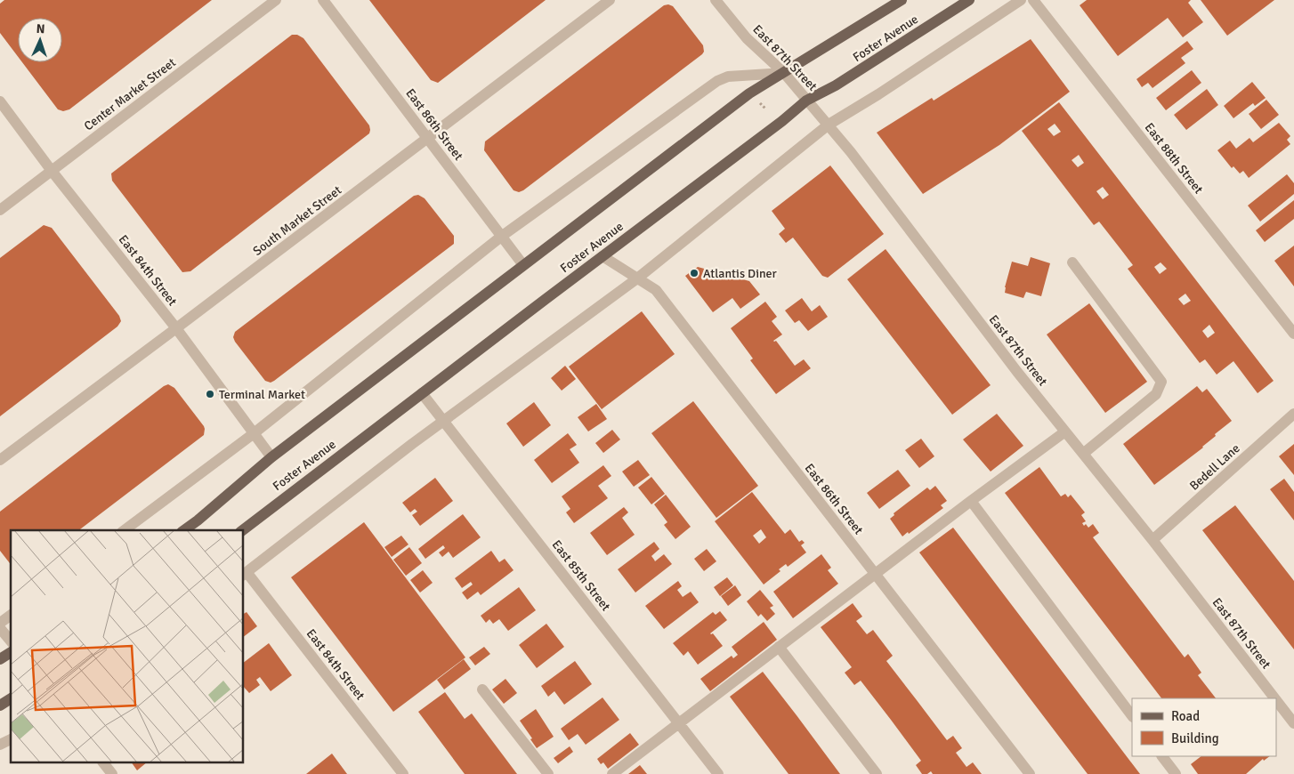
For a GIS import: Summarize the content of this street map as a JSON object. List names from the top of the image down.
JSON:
{
  "streets": {
    "main road": ["Foster Avenue"],
    "street": [
      "East 87th Street",
      "Center Market Street",
      "East 86th Street",
      "East 88th Street",
      "South Market Street",
      "East 84th Street",
      "Bedell Lane",
      "East 85th Street"
    ]
  },
  "crossings": [
    ["Foster Avenue", "East 87th Street"],
    ["Foster Avenue", "East 86th Street"],
    ["Foster Avenue", "East 84th Street"],
    ["Foster Avenue", "East 85th Street"],
    ["East 87th Street", "Bedell Lane"],
    ["Center Market Street", "East 84th Street"],
    ["East 86th Street", "South Market Street"],
    ["South Market Street", "East 84th Street"]
  ],
  "places": ["Atlantis Diner", "Terminal Market"],
  "legend": ["Road", "Building"],
  "north": "top"
}
